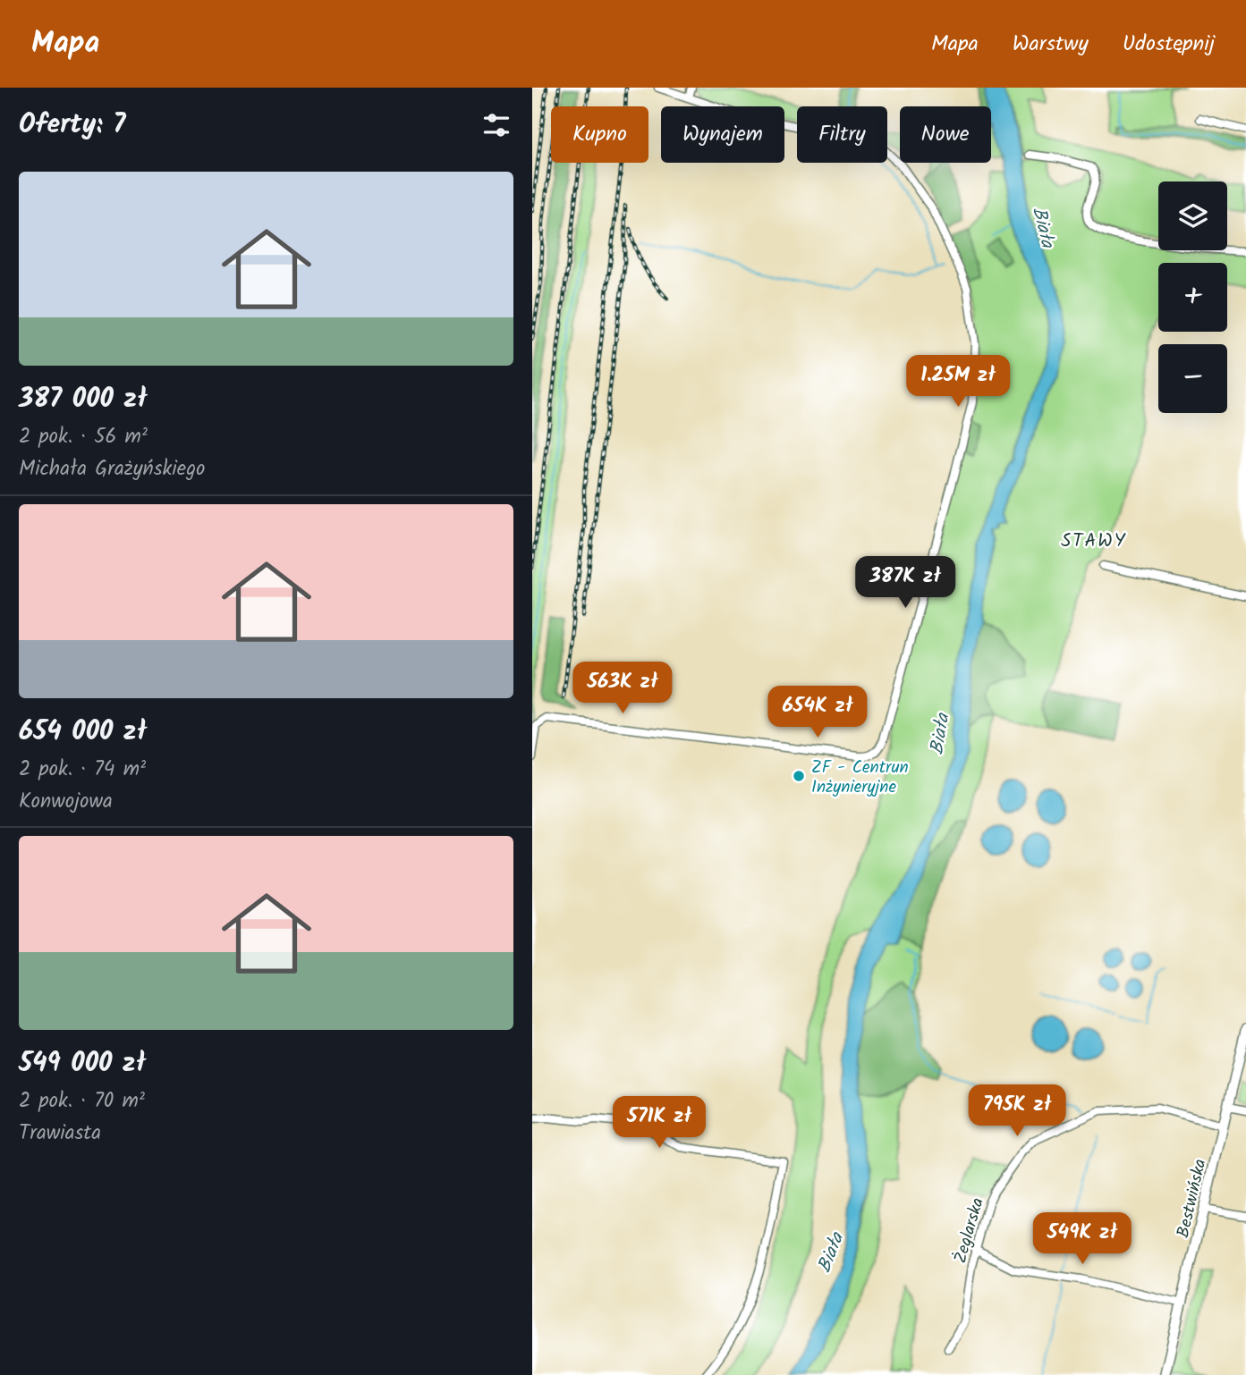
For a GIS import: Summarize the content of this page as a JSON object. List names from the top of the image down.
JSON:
{
  "streets": {
    "street": ["Bestwińska", "Żeglarska"]
  },
  "crossings": [
    ["Bestwińska", "Żeglarska"]
  ],
  "districts": ["STAWY"],
  "water": ["Biała"],
  "places": ["ZF - Centrun Inżynieryjne"],
  "page": {
    "header": "Mapa",
    "nav": ["Mapa", "Warstwy", "Udostępnij"],
    "heading": "Oferty: 7",
    "chip": [
      "Kupno",
      "Wynajem",
      "Filtry",
      "Nowe"
    ],
    "list": [
      {
        "name": "387 000 zł",
        "note": "2 pok. · 56 m² · Michała Grażyńskiego"
      },
      {
        "name": "654 000 zł",
        "note": "2 pok. · 74 m² · Konwojowa"
      },
      {
        "name": "549 000 zł",
        "note": "2 pok. · 70 m² · Trawiasta"
      }
    ],
    "map_buttons": ["+", "−"],
    "price": [
      "1.25M zł",
      "387K zł",
      "563K zł",
      "654K zł",
      "795K zł",
      "571K zł",
      "549K zł"
    ]
  }
}
